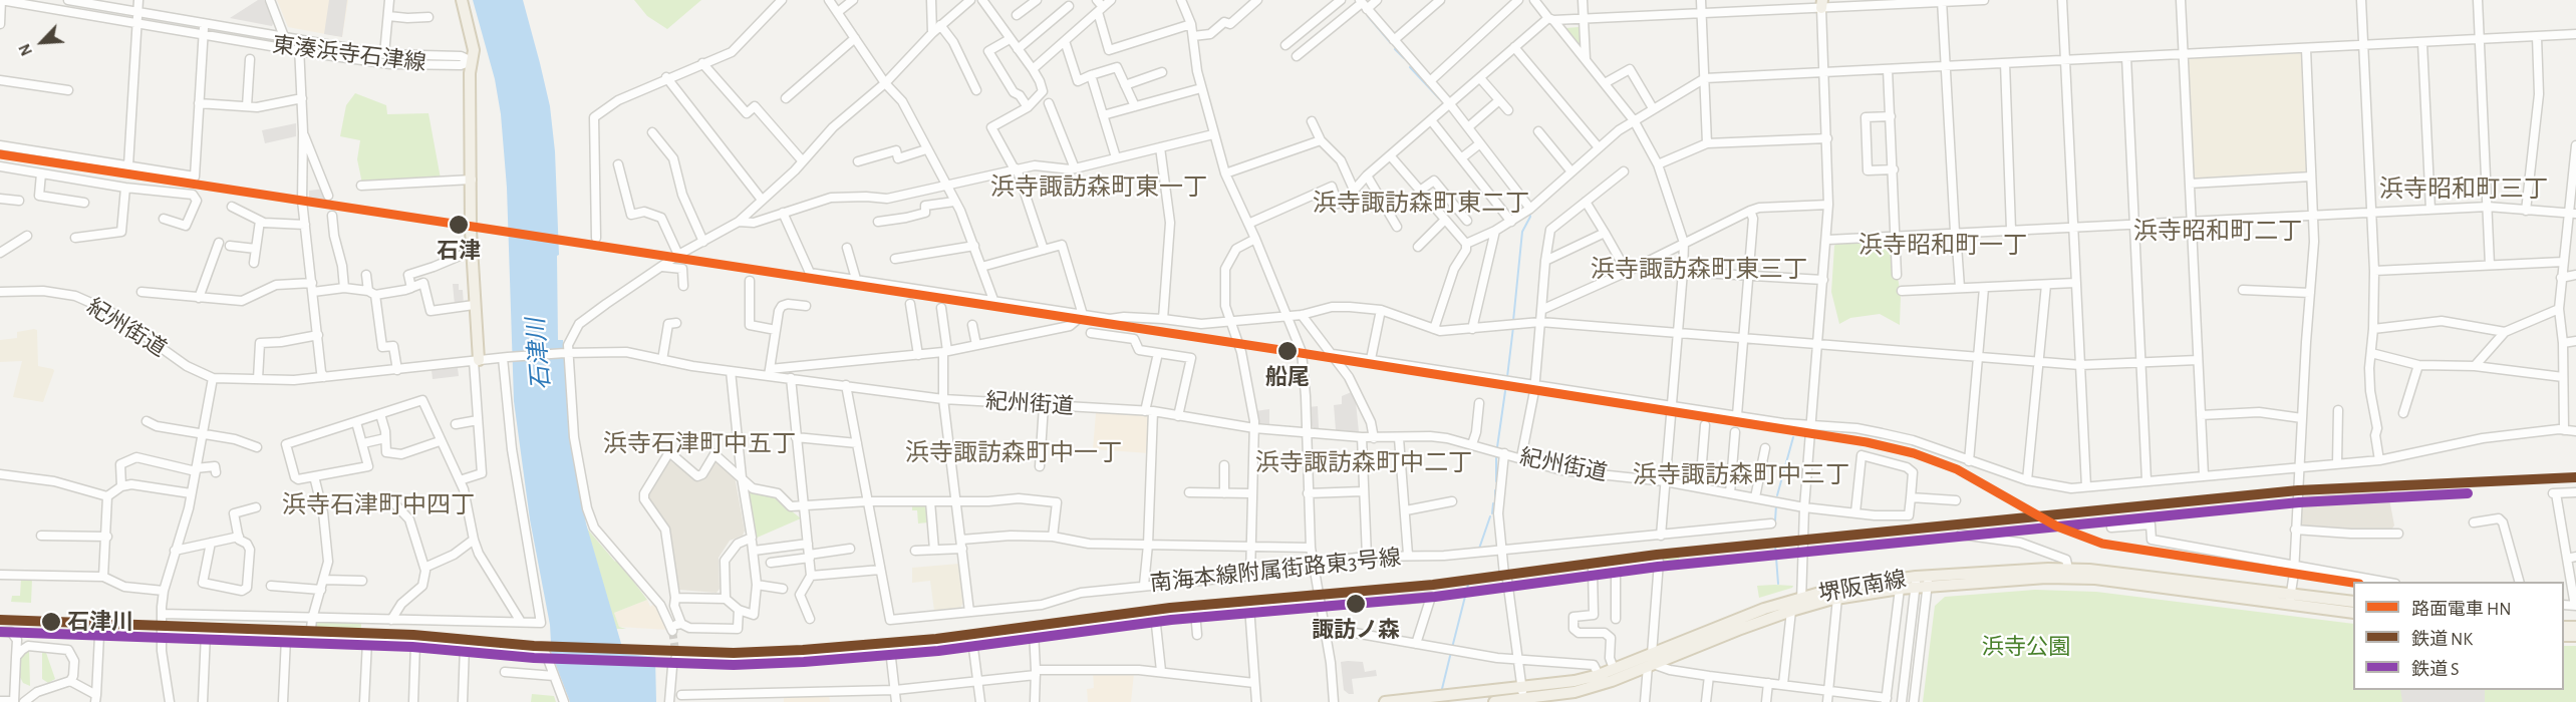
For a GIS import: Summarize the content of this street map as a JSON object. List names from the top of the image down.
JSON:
{
  "streets": {
    "main road": ["堺阪南線"],
    "street": ["東湊浜寺石津線", "紀州街道", "南海本線附属街路東3号線"]
  },
  "districts": [
    "浜寺諏訪森町東一丁",
    "浜寺昭和町三丁",
    "浜寺諏訪森町東二丁",
    "浜寺昭和町二丁",
    "浜寺昭和町一丁",
    "浜寺諏訪森町東三丁",
    "浜寺石津町中五丁",
    "浜寺諏訪森町中一丁",
    "浜寺諏訪森町中二丁",
    "浜寺諏訪森町中三丁",
    "浜寺石津町中四丁"
  ],
  "water": ["石津川"],
  "parks": ["浜寺公園"],
  "places": [
    "石津",
    "船尾",
    "諏訪ノ森",
    "石津川"
  ],
  "lines": ["tram line HN", "rail line NK", "rail line S"],
  "legend": ["路面電車 HN", "鉄道 NK", "鉄道 S"],
  "north": "bottom left"
}
